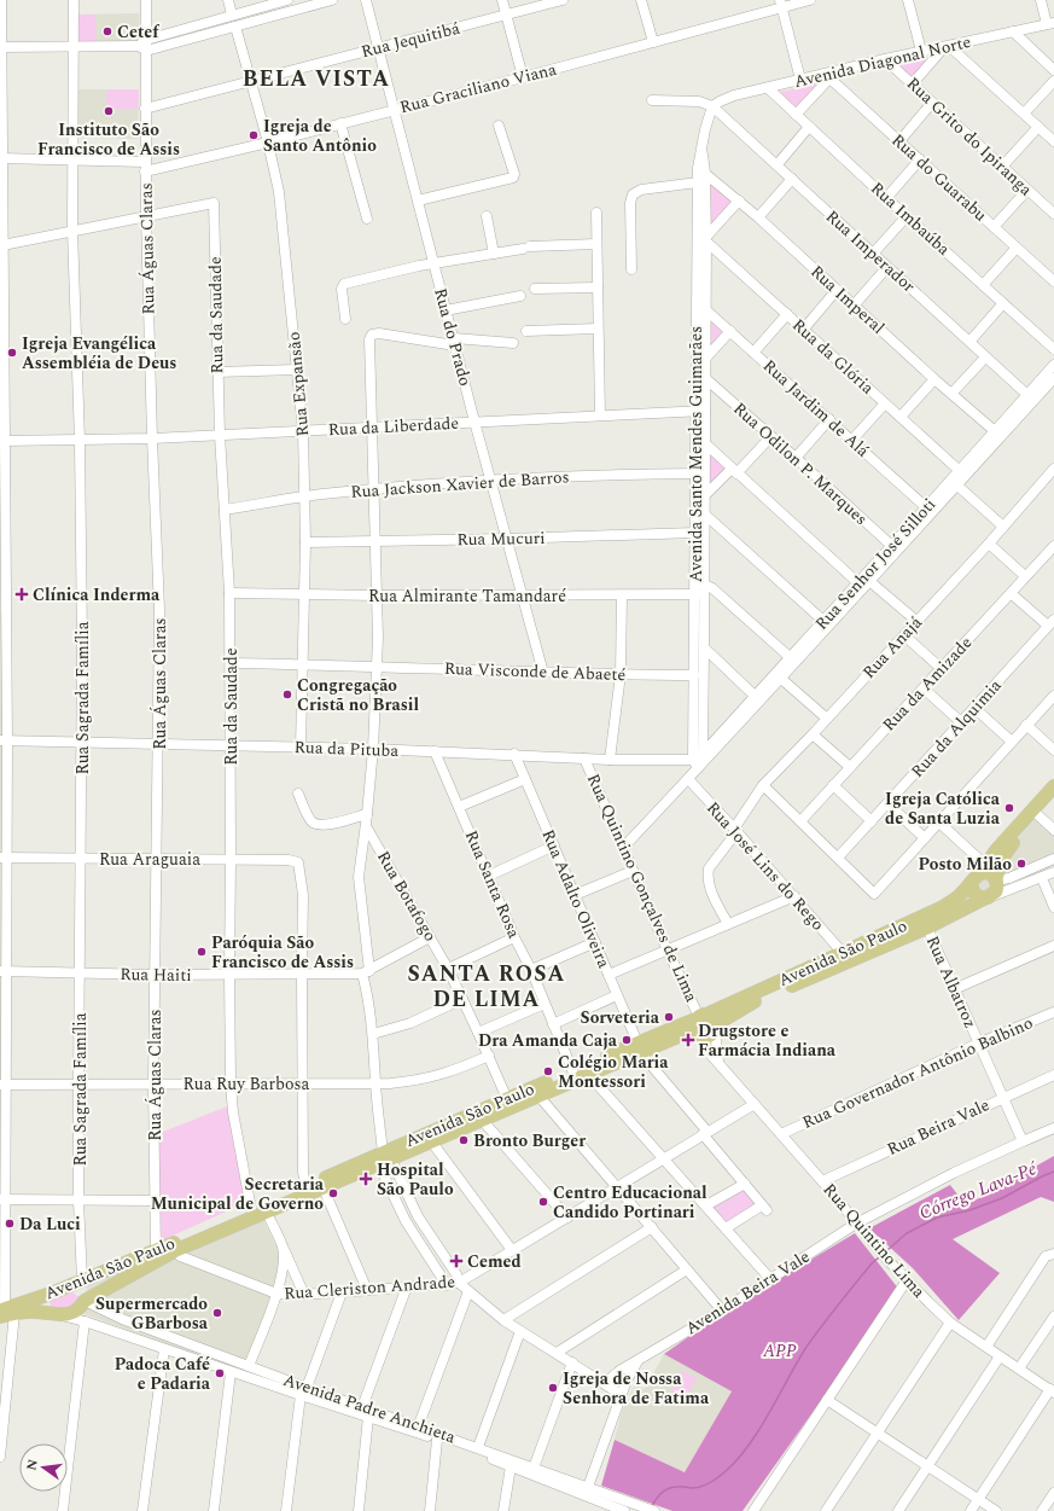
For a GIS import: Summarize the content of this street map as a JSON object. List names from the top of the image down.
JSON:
{
  "streets": {
    "main road": ["Avenida São Paulo"],
    "street": [
      "Rua Jequitibá",
      "Avenida Diagonal Norte",
      "Rua Graciliano Viana",
      "Rua Grito do Ipiranga",
      "Rua do Guarabu",
      "Rua Imbaúba",
      "Rua Águas Claras",
      "Rua Imperador",
      "Rua Imperal",
      "Rua da Saudade",
      "Rua do Prado",
      "Rua da Glória",
      "Rua Expansão",
      "Rua Jardim de Alá",
      "Rua da Liberdade",
      "Avenida Santo Mendes Guimarães",
      "Rua Odilon P. Marques",
      "Rua Jackson Xavier de Barros",
      "Rua Mucuri",
      "Rua Senhor José Silloti",
      "Rua Almirante Tamandaré",
      "Rua Anajá",
      "Rua Visconde de Abaeté",
      "Rua da Amizade",
      "Rua Sagrada Família",
      "Rua da Alquimia",
      "Rua da Pituba",
      "Rua Araguaia",
      "Rua José Lins do Rego",
      "Rua Santa Rosa",
      "Rua Quintino Gonçalves de Lima",
      "Rua Botafogo",
      "Rua Adalto Oliveira",
      "Rua Haiti",
      "Rua Albatroz",
      "Rua Governador Antônio Balbino",
      "Rua Ruy Barbosa",
      "Rua Beira Vale",
      "Rua Quintino Lima",
      "Rua Cleriston Andrade",
      "Avenida Beira Vale",
      "Avenida Padre Anchieta"
    ]
  },
  "crossings": [
    ["Rua Jequitibá", "Rua Águas Claras"],
    ["Rua Jequitibá", "Rua do Prado"],
    ["Rua Jequitibá", "Rua Expansão"],
    ["Avenida Diagonal Norte", "Rua Grito do Ipiranga"],
    ["Avenida Diagonal Norte", "Rua do Guarabu"],
    ["Avenida Diagonal Norte", "Rua Imbaúba"],
    ["Avenida Diagonal Norte", "Rua Imperador"],
    ["Avenida Diagonal Norte", "Avenida Santo Mendes Guimarães"],
    ["Rua Graciliano Viana", "Rua Águas Claras"],
    ["Rua Graciliano Viana", "Rua do Prado"],
    ["Rua Graciliano Viana", "Rua Expansão"],
    ["Rua Graciliano Viana", "Rua Sagrada Família"],
    ["Rua Águas Claras", "Rua da Saudade"],
    ["Rua Águas Claras", "Rua da Liberdade"],
    ["Rua Águas Claras", "Rua da Pituba"],
    ["Rua Águas Claras", "Rua Araguaia"],
    ["Rua Águas Claras", "Avenida São Paulo"],
    ["Rua Águas Claras", "Rua Haiti"],
    ["Rua Águas Claras", "Rua Ruy Barbosa"],
    ["Rua Imperador", "Avenida Santo Mendes Guimarães"],
    ["Rua Imperador", "Rua Senhor José Silloti"],
    ["Rua Imperal", "Avenida Santo Mendes Guimarães"],
    ["Rua Imperal", "Rua Senhor José Silloti"],
    ["Rua da Saudade", "Rua da Liberdade"],
    ["Rua da Saudade", "Rua Jackson Xavier de Barros"],
    ["Rua da Saudade", "Rua Almirante Tamandaré"],
    ["Rua da Saudade", "Rua Visconde de Abaeté"],
    ["Rua da Saudade", "Rua da Pituba"],
    ["Rua da Saudade", "Rua Araguaia"],
    ["Rua da Saudade", "Avenida São Paulo"],
    ["Rua da Saudade", "Rua Haiti"],
    ["Rua da Saudade", "Rua Ruy Barbosa"],
    ["Rua do Prado", "Rua da Liberdade"],
    ["Rua do Prado", "Rua Jackson Xavier de Barros"],
    ["Rua do Prado", "Rua Mucuri"],
    ["Rua do Prado", "Rua Almirante Tamandaré"],
    ["Rua do Prado", "Rua Visconde de Abaeté"],
    ["Rua da Glória", "Avenida Santo Mendes Guimarães"],
    ["Rua da Glória", "Rua Senhor José Silloti"],
    ["Rua Expansão", "Rua da Liberdade"],
    ["Rua Expansão", "Rua Jackson Xavier de Barros"],
    ["Rua Expansão", "Rua Mucuri"],
    ["Rua Expansão", "Rua Almirante Tamandaré"],
    ["Rua Expansão", "Rua Visconde de Abaeté"],
    ["Rua Expansão", "Rua da Pituba"],
    ["Rua Jardim de Alá", "Avenida Santo Mendes Guimarães"],
    ["Rua Jardim de Alá", "Rua Senhor José Silloti"],
    ["Rua da Liberdade", "Avenida Santo Mendes Guimarães"],
    ["Rua da Liberdade", "Rua Sagrada Família"],
    ["Avenida Santo Mendes Guimarães", "Rua Odilon P. Marques"],
    ["Avenida Santo Mendes Guimarães", "Rua Jackson Xavier de Barros"],
    ["Avenida Santo Mendes Guimarães", "Rua Mucuri"],
    ["Avenida Santo Mendes Guimarães", "Rua Senhor José Silloti"],
    ["Avenida Santo Mendes Guimarães", "Rua Almirante Tamandaré"],
    ["Avenida Santo Mendes Guimarães", "Rua Visconde de Abaeté"],
    ["Avenida Santo Mendes Guimarães", "Rua da Pituba"],
    ["Rua Odilon P. Marques", "Rua Senhor José Silloti"],
    ["Rua Senhor José Silloti", "Rua da Pituba"],
    ["Rua Anajá", "Rua José Lins do Rego"],
    ["Rua Sagrada Família", "Rua da Pituba"],
    ["Rua Sagrada Família", "Rua Araguaia"],
    ["Rua Sagrada Família", "Avenida São Paulo"],
    ["Rua Sagrada Família", "Rua Haiti"],
    ["Rua Sagrada Família", "Rua Ruy Barbosa"],
    ["Rua Sagrada Família", "Avenida Padre Anchieta"],
    ["Rua da Pituba", "Rua Santa Rosa"],
    ["Rua da Pituba", "Rua Quintino Gonçalves de Lima"],
    ["Rua da Pituba", "Rua Adalto Oliveira"],
    ["Rua Araguaia", "Rua Haiti"],
    ["Rua José Lins do Rego", "Avenida São Paulo"],
    ["Rua Santa Rosa", "Avenida São Paulo"],
    ["Rua Quintino Gonçalves de Lima", "Avenida São Paulo"],
    ["Rua Quintino Gonçalves de Lima", "Rua Quintino Lima"],
    ["Rua Botafogo", "Avenida São Paulo"],
    ["Rua Botafogo", "Rua Ruy Barbosa"],
    ["Rua Adalto Oliveira", "Avenida São Paulo"],
    ["Rua Adalto Oliveira", "Rua Cleriston Andrade"],
    ["Avenida São Paulo", "Rua Albatroz"],
    ["Avenida São Paulo", "Rua Quintino Lima"],
    ["Avenida São Paulo", "Rua Cleriston Andrade"],
    ["Avenida São Paulo", "Avenida Padre Anchieta"],
    ["Rua Albatroz", "Rua Governador Antônio Balbino"],
    ["Rua Albatroz", "Rua Beira Vale"],
    ["Rua Albatroz", "Avenida Beira Vale"],
    ["Rua Governador Antônio Balbino", "Rua Quintino Lima"],
    ["Rua Beira Vale", "Rua Quintino Lima"],
    ["Rua Quintino Lima", "Rua Cleriston Andrade"],
    ["Rua Quintino Lima", "Avenida Beira Vale"]
  ],
  "districts": ["BELA VISTA", "SANTA ROSA DE LIMA"],
  "water": ["Córrego Lava-Pé"],
  "parks": ["APP"],
  "places": {
    "other": [
      "Cetef",
      "Instituto São Francisco de Assis",
      "Igreja de Santo Antônio",
      "Igreja Evangélica Assembléia de Deus",
      "Congregação Cristã no Brasil",
      "Igreja Católica de Santa Luzia",
      "Posto Milão",
      "Paróquia São Francisco de Assis",
      "Sorveteria",
      "Dra Amanda Caja",
      "Colégio Maria Montessori",
      "Bronto Burger",
      "Secretaria Municipal de Governo",
      "Centro Educacional Candido Portinari",
      "Da Luci",
      "Supermercado GBarbosa",
      "Padoca Café e Padaria",
      "Igreja de Nossa Senhora de Fatima"
    ],
    "health": [
      "Clínica Inderma",
      "Drugstore e Farmácia Indiana",
      "Hospital São Paulo",
      "Cemed"
    ]
  },
  "north": "left"
}
